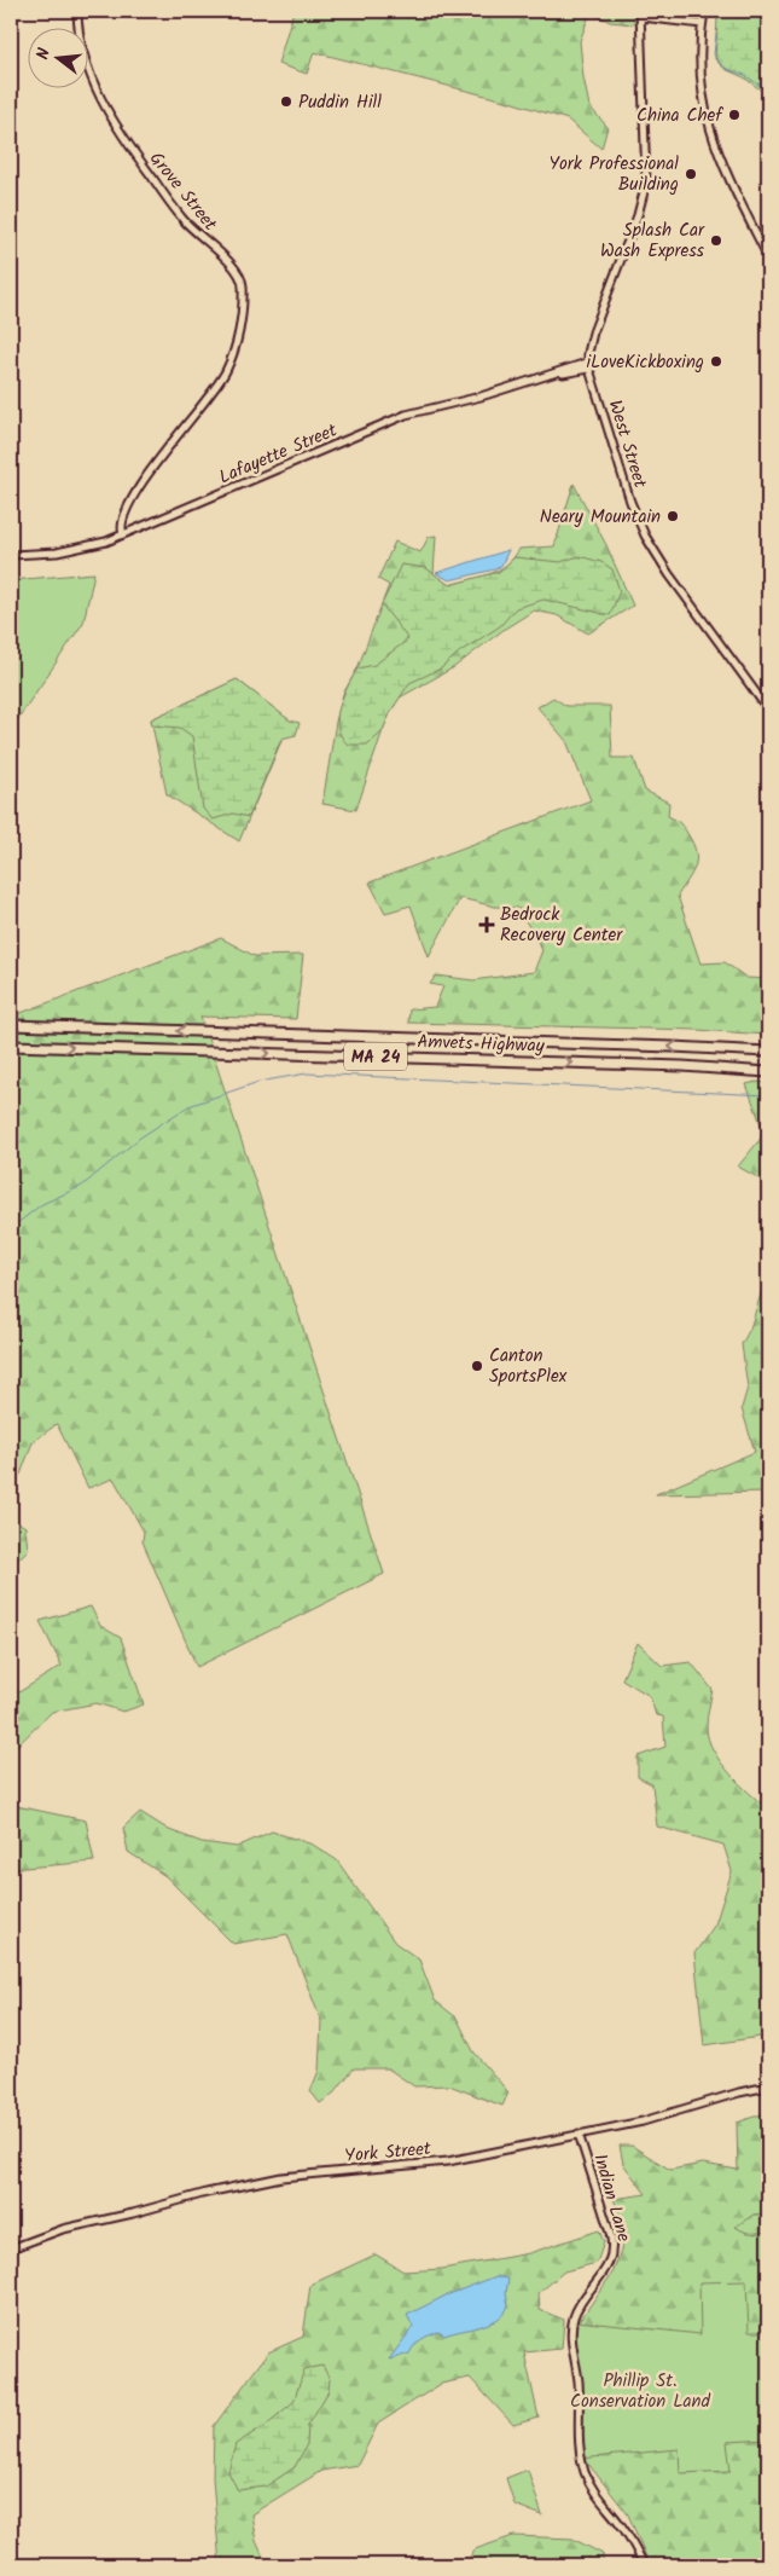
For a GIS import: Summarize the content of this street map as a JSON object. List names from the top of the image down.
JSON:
{
  "streets": {
    "highway": ["Amvets Highway", "MA 24"],
    "street": [
      "Grove Street",
      "West Street",
      "Lafayette Street",
      "York Street",
      "Indian Lane"
    ]
  },
  "crossings": [
    ["Grove Street", "Lafayette Street"],
    ["West Street", "Lafayette Street"],
    ["York Street", "Indian Lane"]
  ],
  "parks": ["Phillip St. Conservation Land"],
  "places": {
    "other": [
      "Puddin Hill",
      "China Chef",
      "York Professional Building",
      "Splash Car Wash Express",
      "iLoveKickboxing",
      "Neary Mountain",
      "Canton SportsPlex"
    ],
    "health": ["Bedrock Recovery Center"]
  },
  "north": "left"
}
